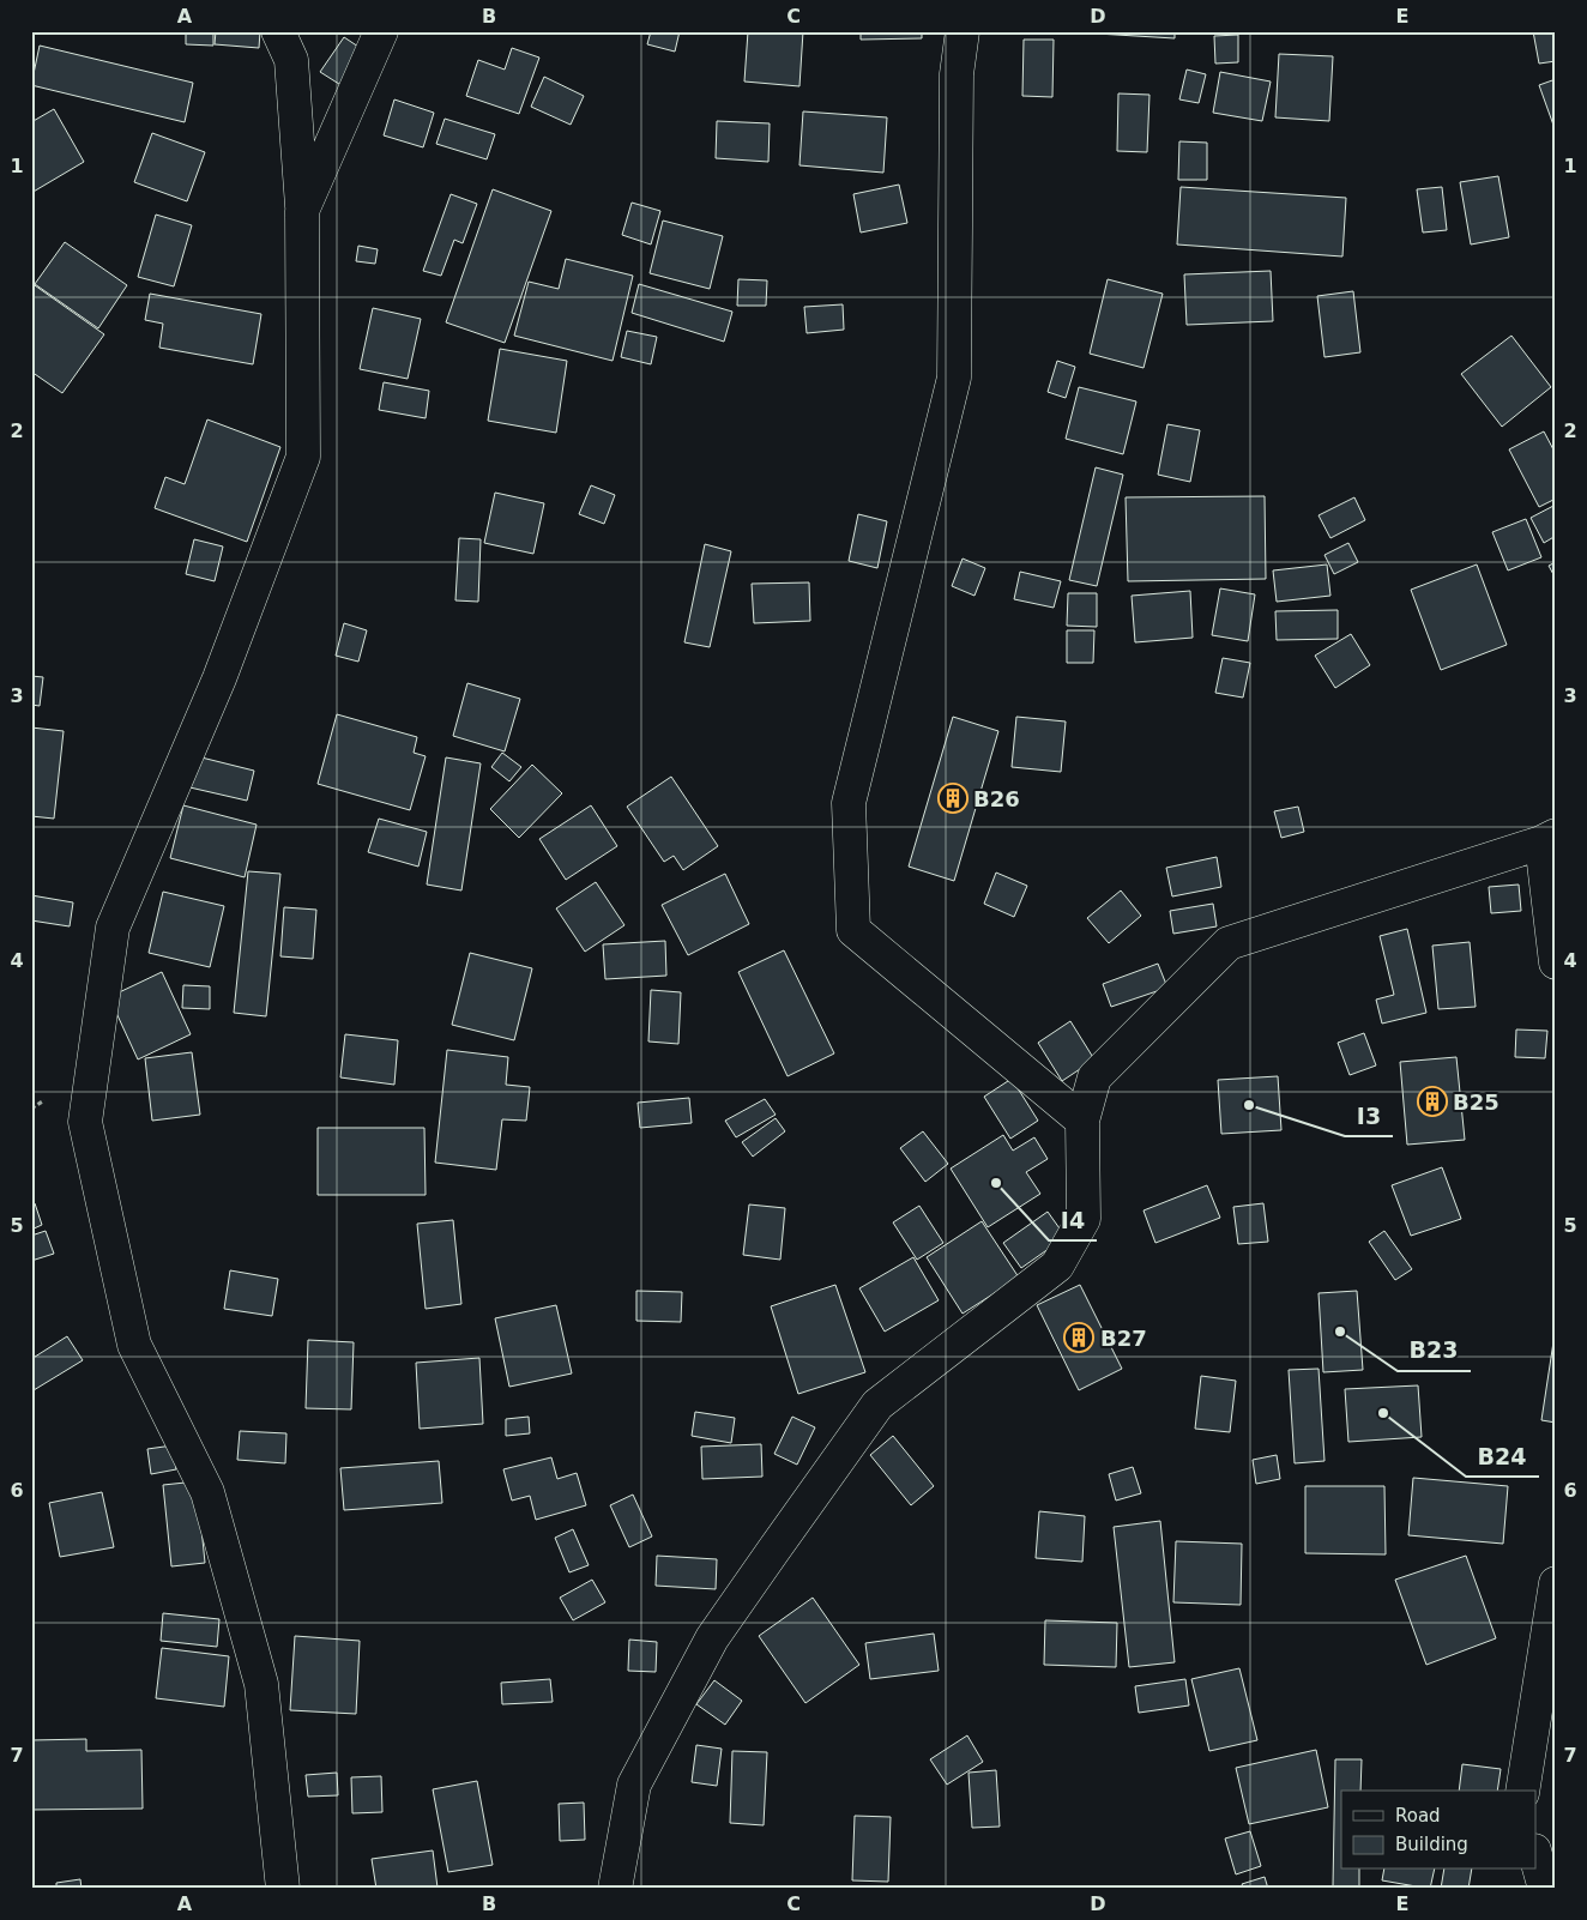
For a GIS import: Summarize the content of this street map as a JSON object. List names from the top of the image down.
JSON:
{
  "places": {
    "building": ["B26", "B25", "B27"],
    "other": [
      "I3",
      "I4",
      "B23",
      "B24"
    ]
  },
  "legend": ["Road", "Building"],
  "grid": {
    "columns": [
      "A",
      "B",
      "C",
      "D",
      "E"
    ],
    "rows": [
      "1",
      "2",
      "3",
      "4",
      "5",
      "6",
      "7"
    ]
  }
}
